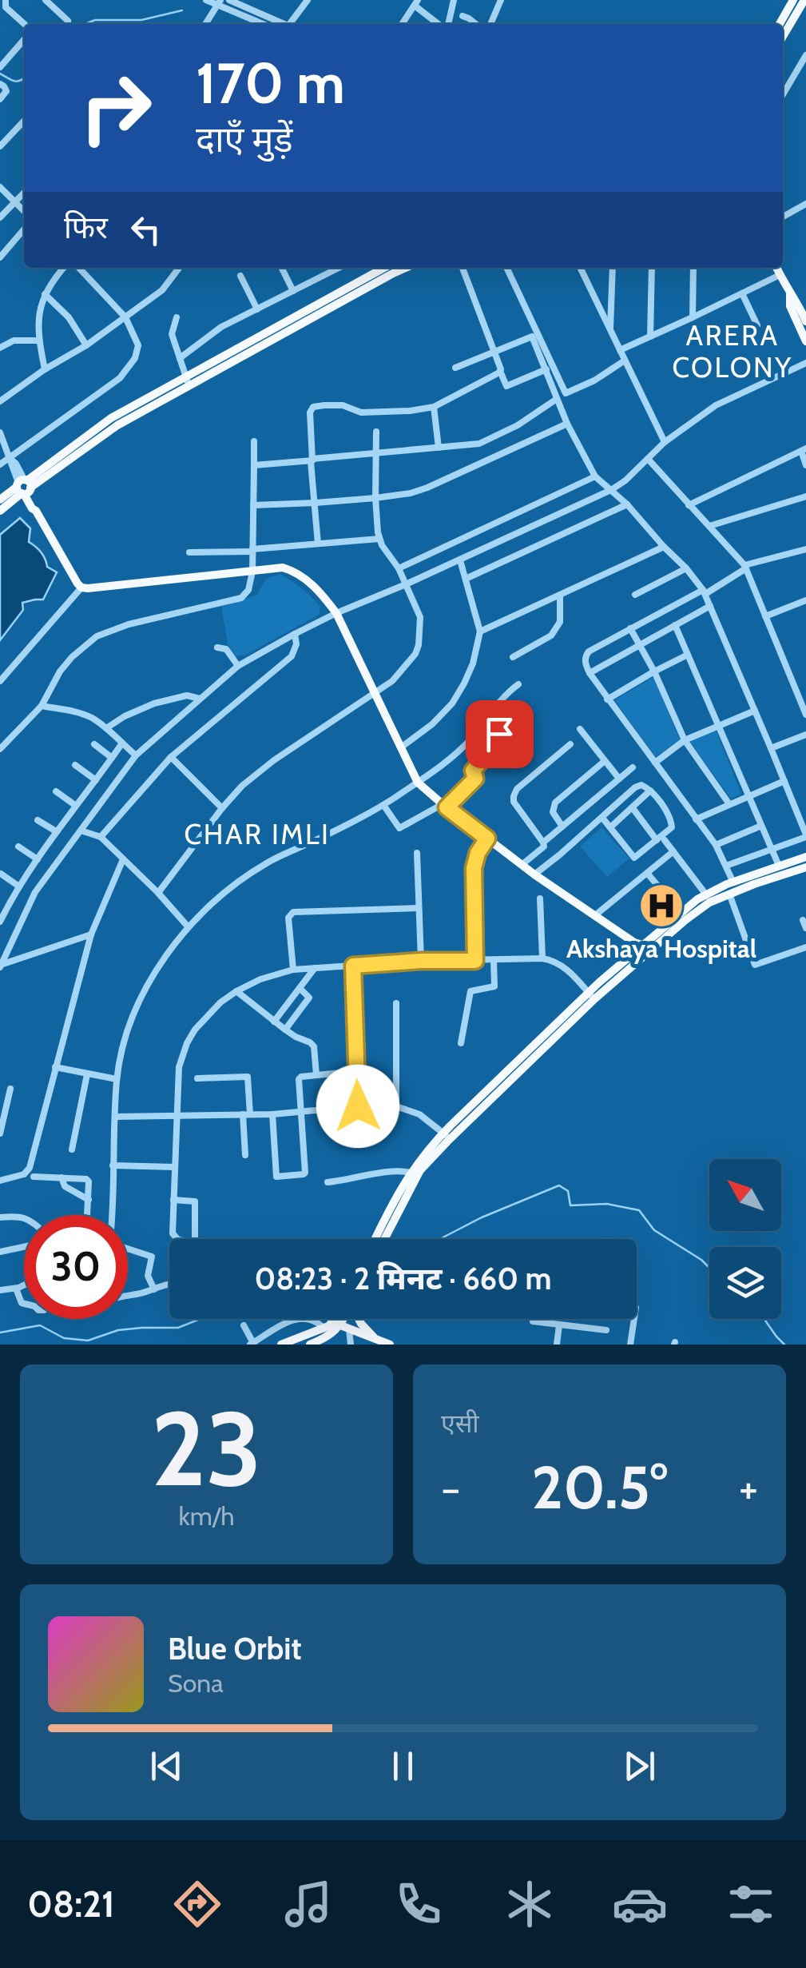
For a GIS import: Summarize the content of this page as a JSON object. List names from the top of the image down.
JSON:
{
  "districts": ["ARERA COLONY", "CHAR IMLI"],
  "places": {
    "hospital": ["Akshaya Hospital"]
  },
  "north": "top left",
  "page": {
    "turn": ["170 m", "दाएँ मुड़ें"],
    "then": "फिर",
    "limit": "30",
    "trip": "08:23 · 2 मिनट · 660 m",
    "tile": [
      ["23", "km/h"],
      "एसी"
    ],
    "heat": ["−", "20.5°", "+"],
    "song": ["Blue Orbit", "Sona"],
    "tabs": "08:21"
  }
}
